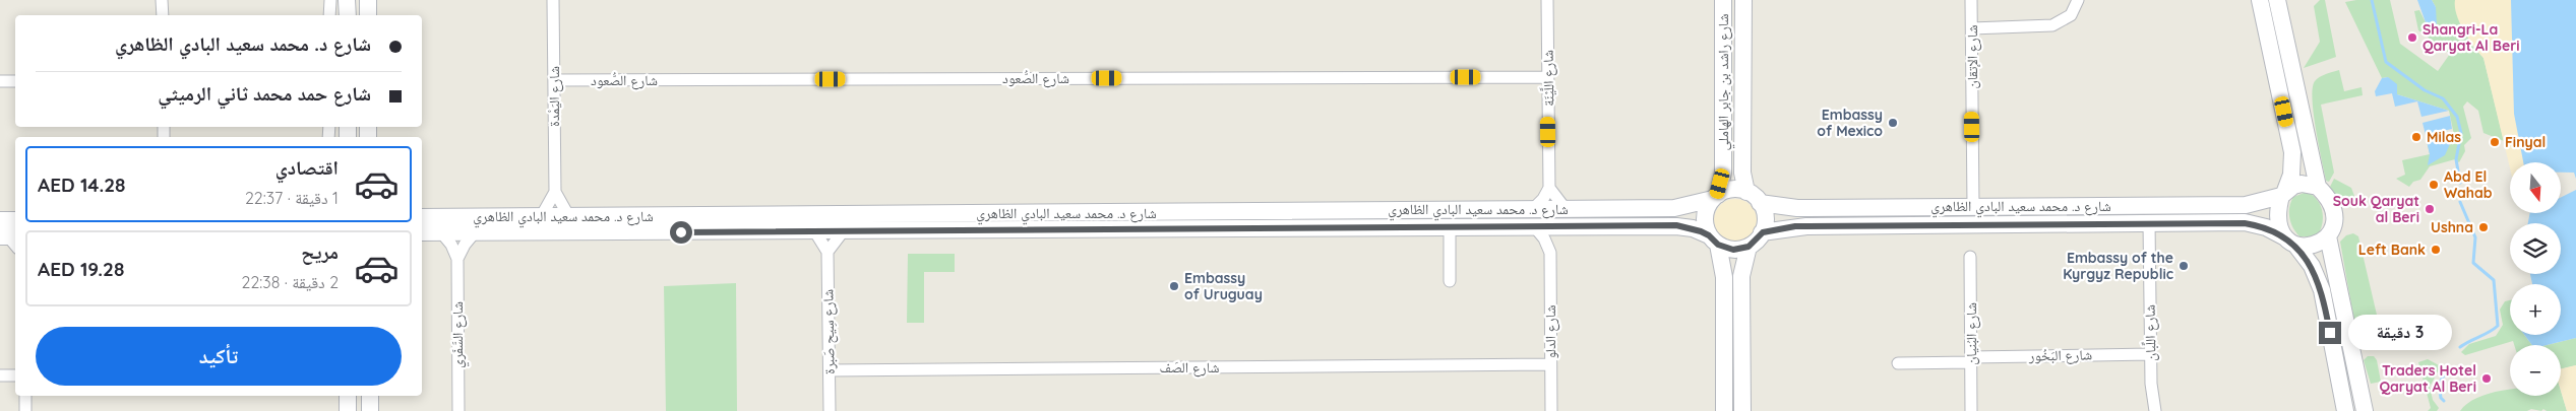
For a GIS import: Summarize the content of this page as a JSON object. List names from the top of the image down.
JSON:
{
  "streets": {
    "street": [
      "شارع الإتقان",
      "شارع الصُّعود",
      "شارع اللَّيْنَة",
      "شارع راشد بن جابر الهاملي",
      "شارع اليَمْدة",
      "شارع د. محمد سعيد البادي الظاهري",
      "شارع سِيح صَبرة",
      "شارع الدلو",
      "شارع اللِّبان",
      "شارع البُنيان",
      "شارع السَّفَري",
      "شارع البَخُور",
      "شارع الصَف"
    ]
  },
  "crossings": [
    ["شارع الإتقان", "شارع د. محمد سعيد البادي الظاهري"],
    ["شارع الصُّعود", "شارع اللَّيْنَة"],
    ["شارع الصُّعود", "شارع اليَمْدة"],
    ["شارع راشد بن جابر الهاملي", "شارع د. محمد سعيد البادي الظاهري"],
    ["شارع اليَمْدة", "شارع د. محمد سعيد البادي الظاهري"],
    ["شارع د. محمد سعيد البادي الظاهري", "شارع الدلو"],
    ["شارع د. محمد سعيد البادي الظاهري", "شارع اللِّبان"],
    ["شارع د. محمد سعيد البادي الظاهري", "شارع السَّفَري"],
    ["شارع سِيح صَبرة", "شارع الصَف"],
    ["شارع الدلو", "شارع الصَف"],
    ["شارع اللِّبان", "شارع البَخُور"],
    ["شارع البُنيان", "شارع البَخُور"]
  ],
  "places": [
    "Shangri-La Qaryat Al Beri",
    "Embassy of Mexico",
    "Milas",
    "Finyal",
    "Abd El Wahab",
    "Souk Qaryat al Beri",
    "Ushna",
    "Left Bank",
    "Embassy of the Kyrgyz Republic",
    "Embassy of Uruguay",
    "Traders Hotel Qaryat Al Beri"
  ],
  "north": "bottom",
  "page": {
    "banner": ["شارع د. محمد سعيد البادي الظاهري", "شارع حمد محمد ثاني الرميثي"],
    "list": [
      {
        "name": "اقتصادي",
        "note": "1 دقيقة · 22:37",
        "value": "AED 14.28"
      },
      {
        "name": "مريح",
        "note": "2 دقيقة · 22:38",
        "value": "AED 19.28"
      }
    ],
    "map_buttons": ["+", "−"],
    "bubble": "3 دقيقة",
    "buttons": "تأكيد"
  }
}
